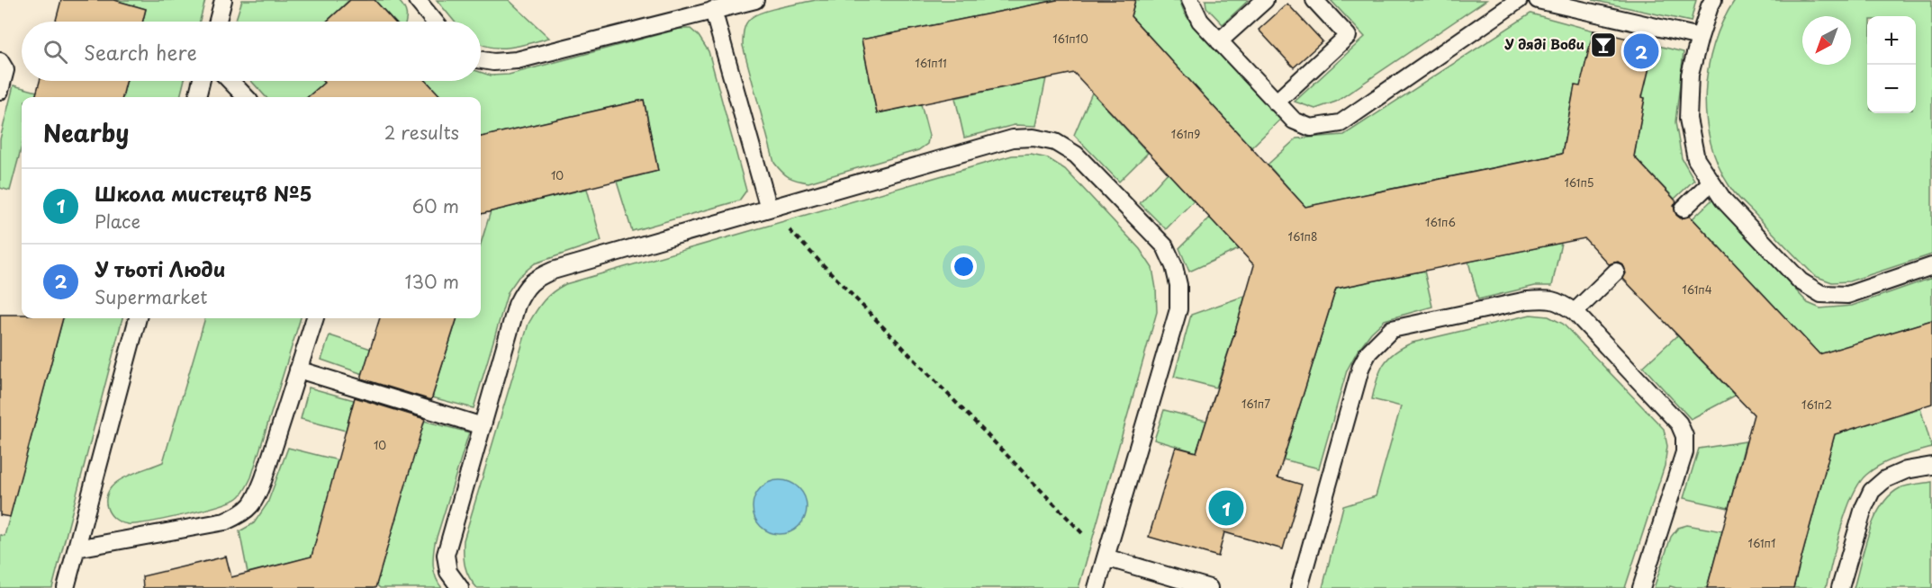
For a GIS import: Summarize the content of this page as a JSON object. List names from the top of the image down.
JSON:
{
  "places": {
    "bar": ["У дяді Вови"]
  },
  "house_numbers": [
    "161п10",
    "161п11",
    "161п9",
    "10",
    "161п5",
    "161п6",
    "161п8",
    "161п4",
    "161п7",
    "161п2",
    "10",
    "161п1"
  ],
  "north": "bottom left",
  "page": {
    "map_buttons": ["+", "−"],
    "search": "Search here",
    "pins": ["2", "1"],
    "heading": ["Nearby", "2 results"],
    "list": [
      {
        "mark": "1",
        "name": "Школа мистецтв №5",
        "note": "Place",
        "value": "60 m"
      },
      {
        "mark": "2",
        "name": "У тьоті Люди",
        "note": "Supermarket",
        "value": "130 m"
      }
    ]
  }
}
